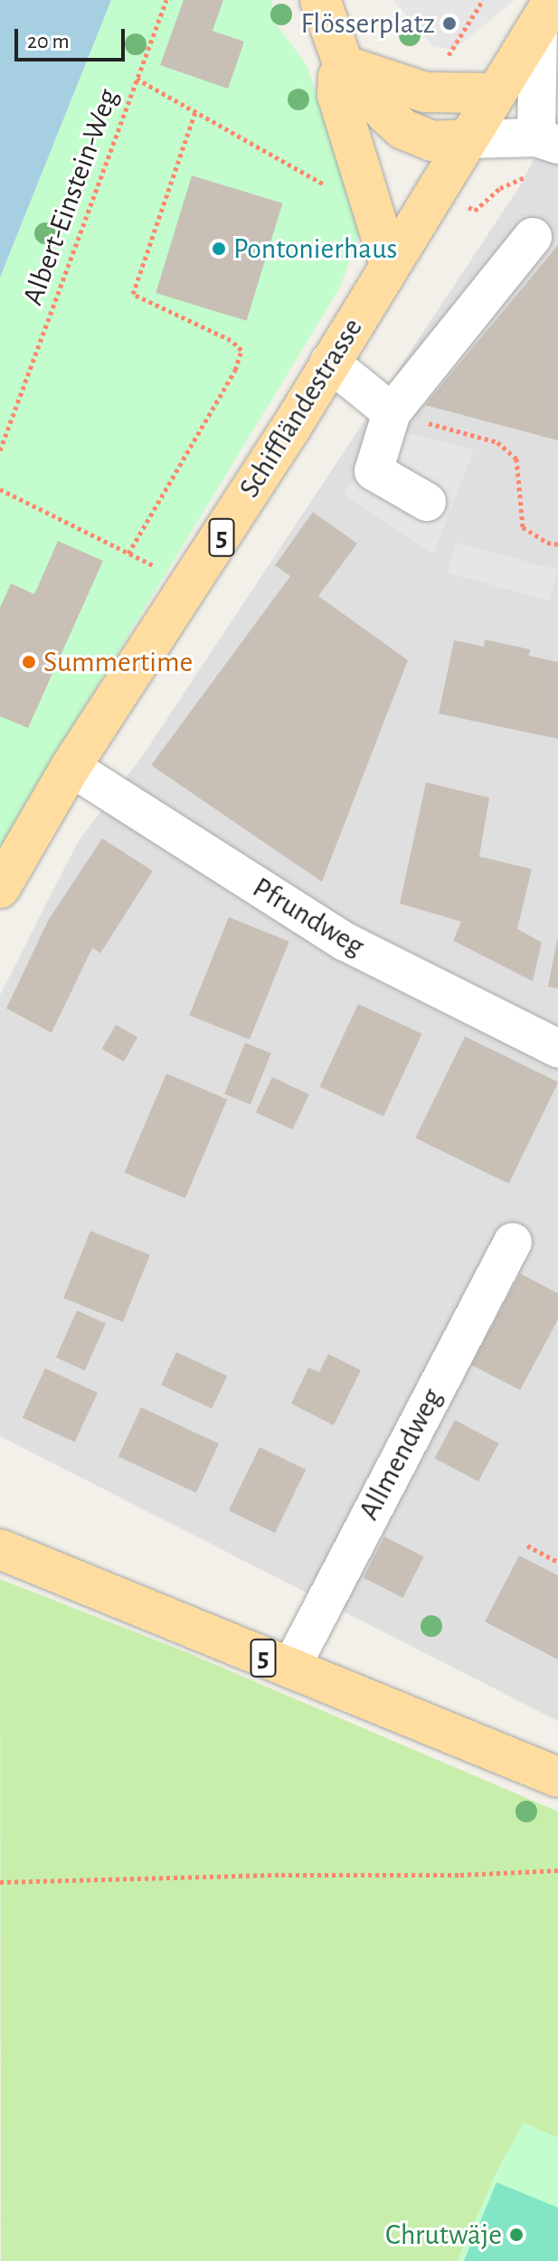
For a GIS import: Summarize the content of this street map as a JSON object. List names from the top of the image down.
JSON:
{
  "streets": {
    "main road": ["Schiffländestrasse", "5"],
    "street": ["Pfrundweg", "Allmendweg"],
    "path": ["Albert-Einstein-Weg"]
  },
  "crossings": [
    ["Schiffländestrasse", "Pfrundweg"],
    ["5", "Allmendweg"]
  ],
  "places": [
    "Flösserplatz",
    "Pontonierhaus",
    "Summertime",
    "Chrutwäje"
  ],
  "scale_bar": "20 m"
}
